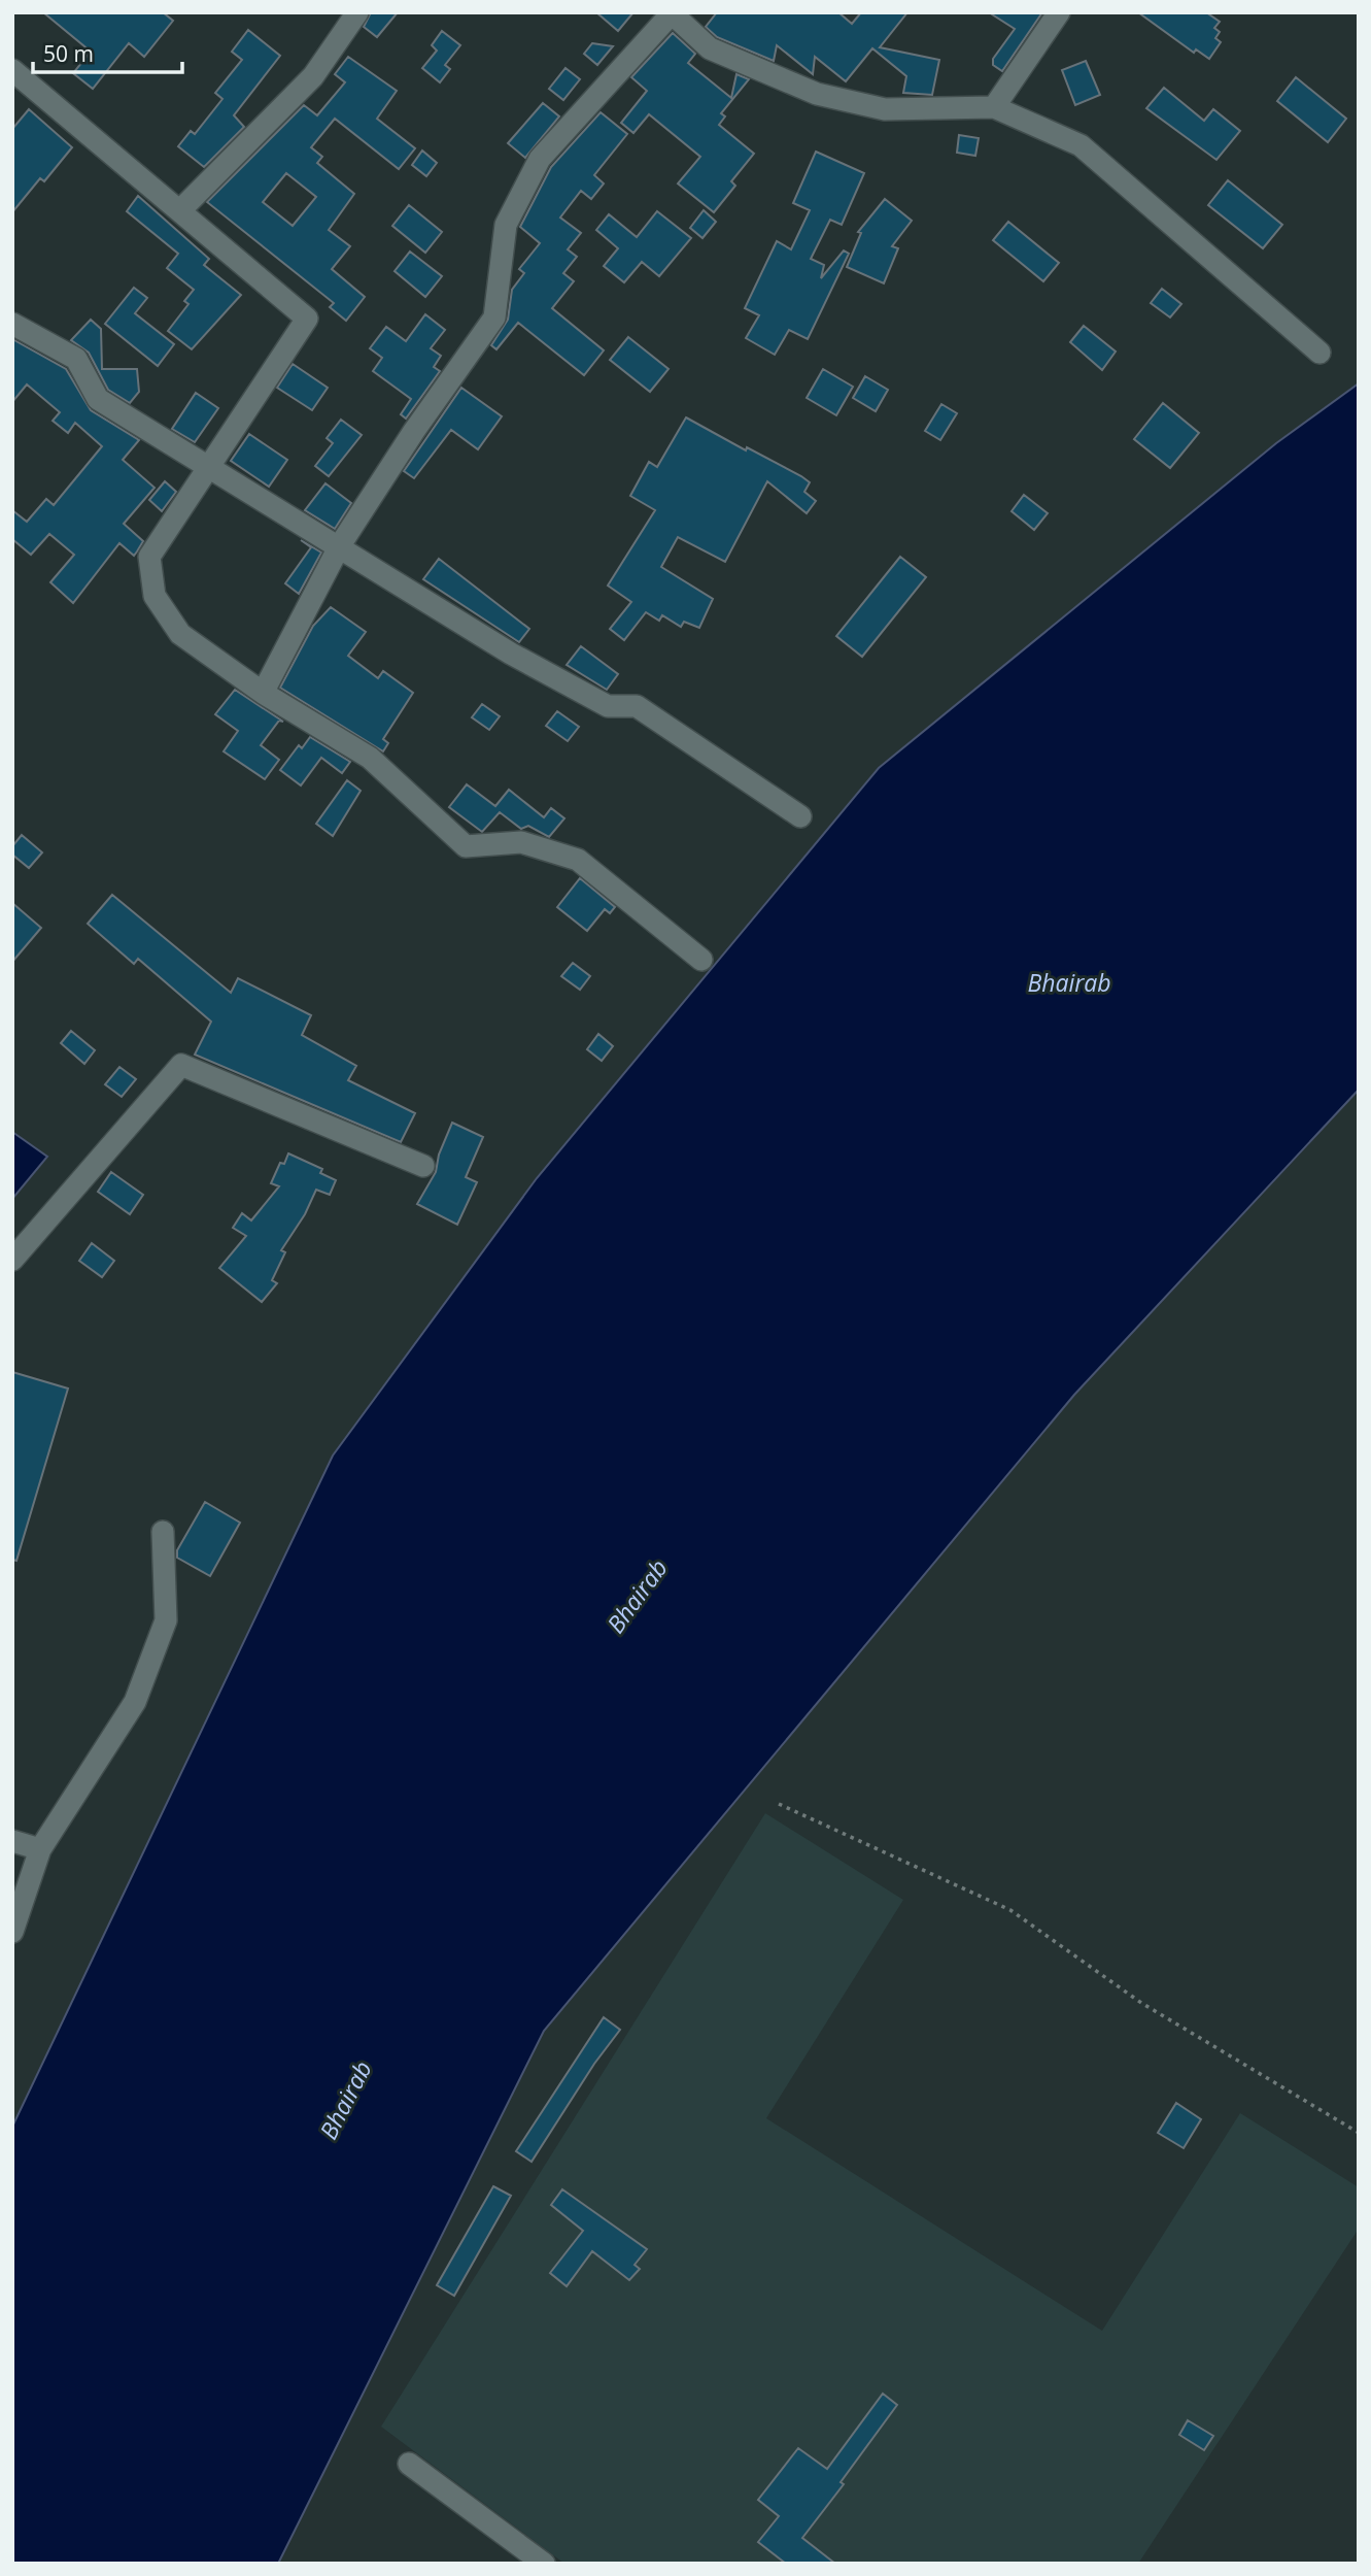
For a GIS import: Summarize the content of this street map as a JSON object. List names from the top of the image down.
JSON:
{
  "water": ["Bhairab"],
  "scale_bar": "50 m"
}
